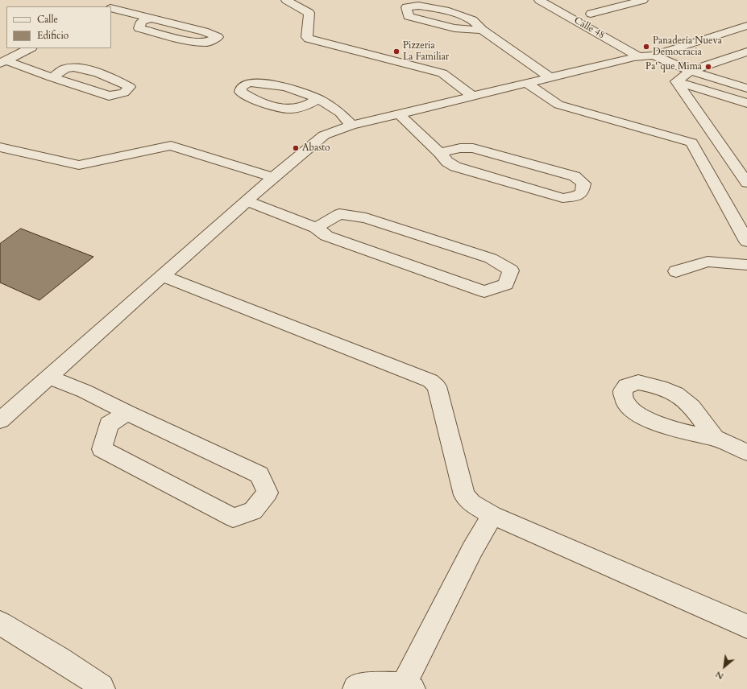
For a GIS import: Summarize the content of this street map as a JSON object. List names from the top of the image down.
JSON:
{
  "streets": {
    "street": ["Calle 48"]
  },
  "places": [
    "Panadería Nueva Democracia",
    "Pizzeria La Familiar",
    "Pa' que Mima",
    "Abasto"
  ],
  "legend": ["Calle", "Edificio"],
  "north": "bottom left"
}
